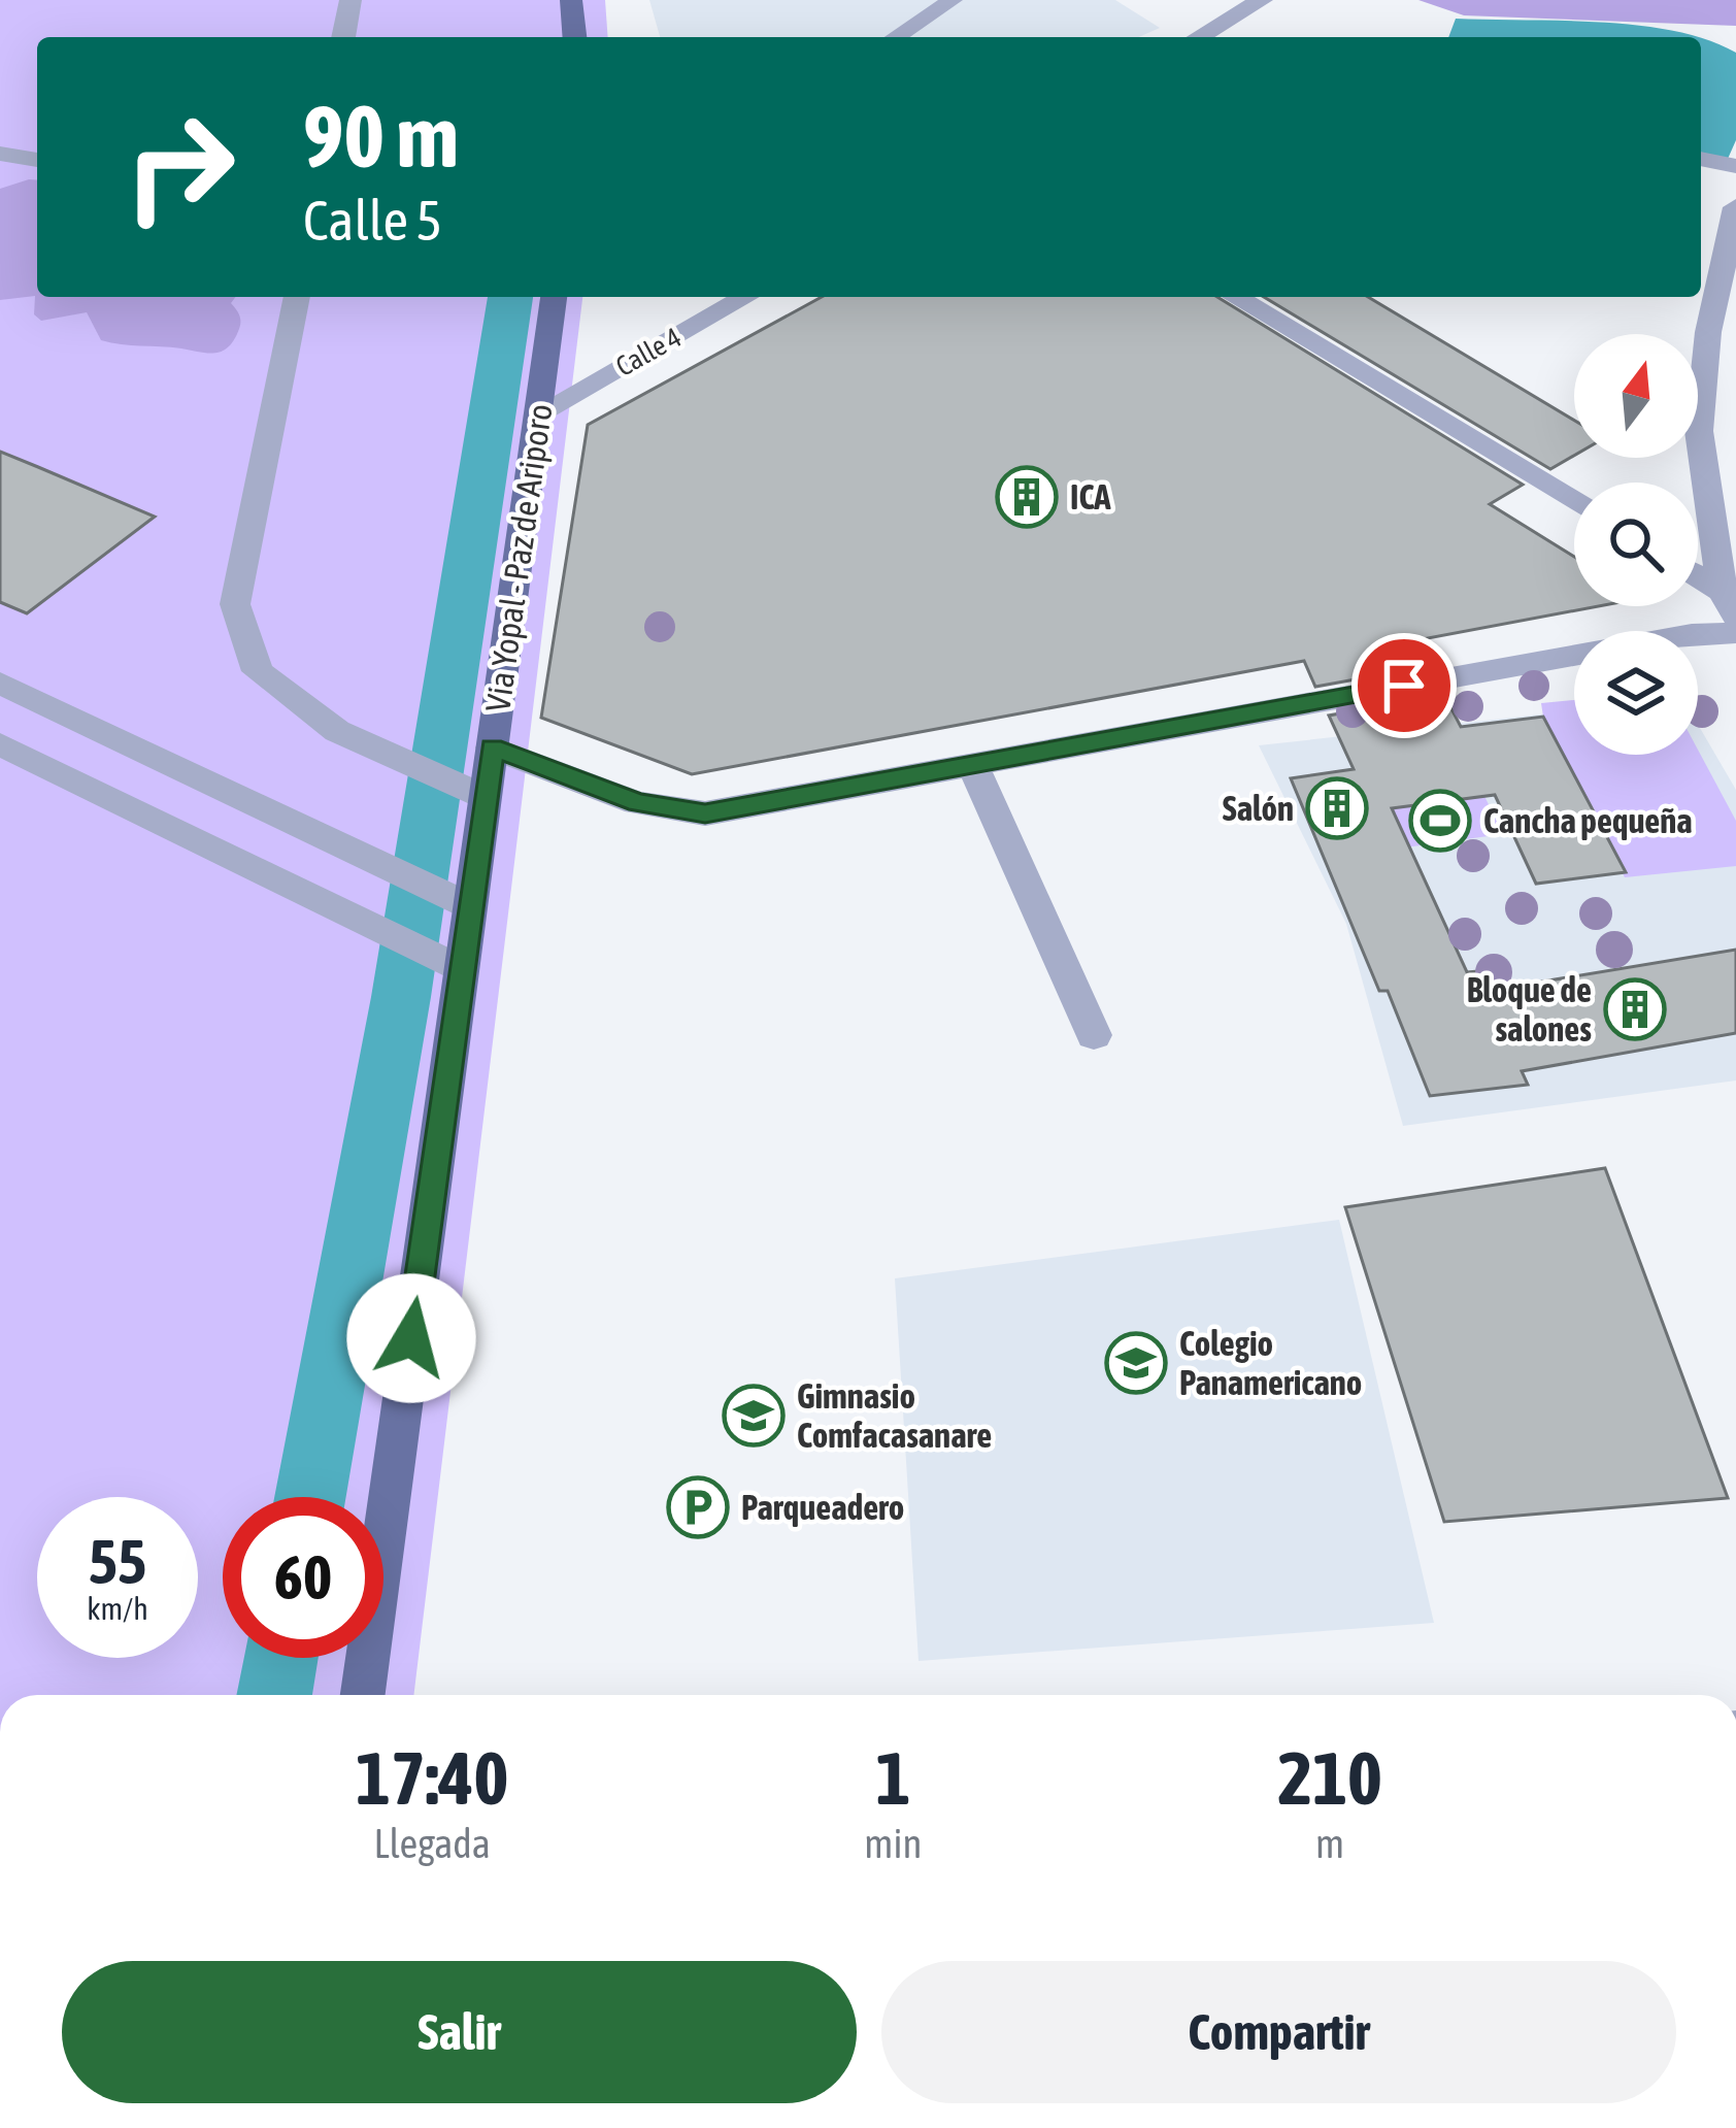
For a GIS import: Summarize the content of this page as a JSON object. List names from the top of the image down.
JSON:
{
  "streets": {
    "main road": ["Via Yopal - Paz de Ariporo"],
    "street": ["Calle 4"]
  },
  "crossings": [
    ["Calle 4", "Via Yopal - Paz de Ariporo"]
  ],
  "places": {
    "building": ["ICA", "Salón", "Bloque de salones"],
    "sports": ["Cancha pequeña"],
    "school or university": ["Colegio Panamericano", "Gimnasio Comfacasanare"],
    "parking": ["Parqueadero"]
  },
  "north": "top",
  "page": {
    "turn": ["90 m", "Calle 5"],
    "speed": "55 km/h",
    "limit": "60",
    "eta": [
      "17:40",
      "Llegada",
      "1",
      "min",
      "210",
      "m"
    ],
    "buttons": ["Salir", "Compartir"]
  }
}
